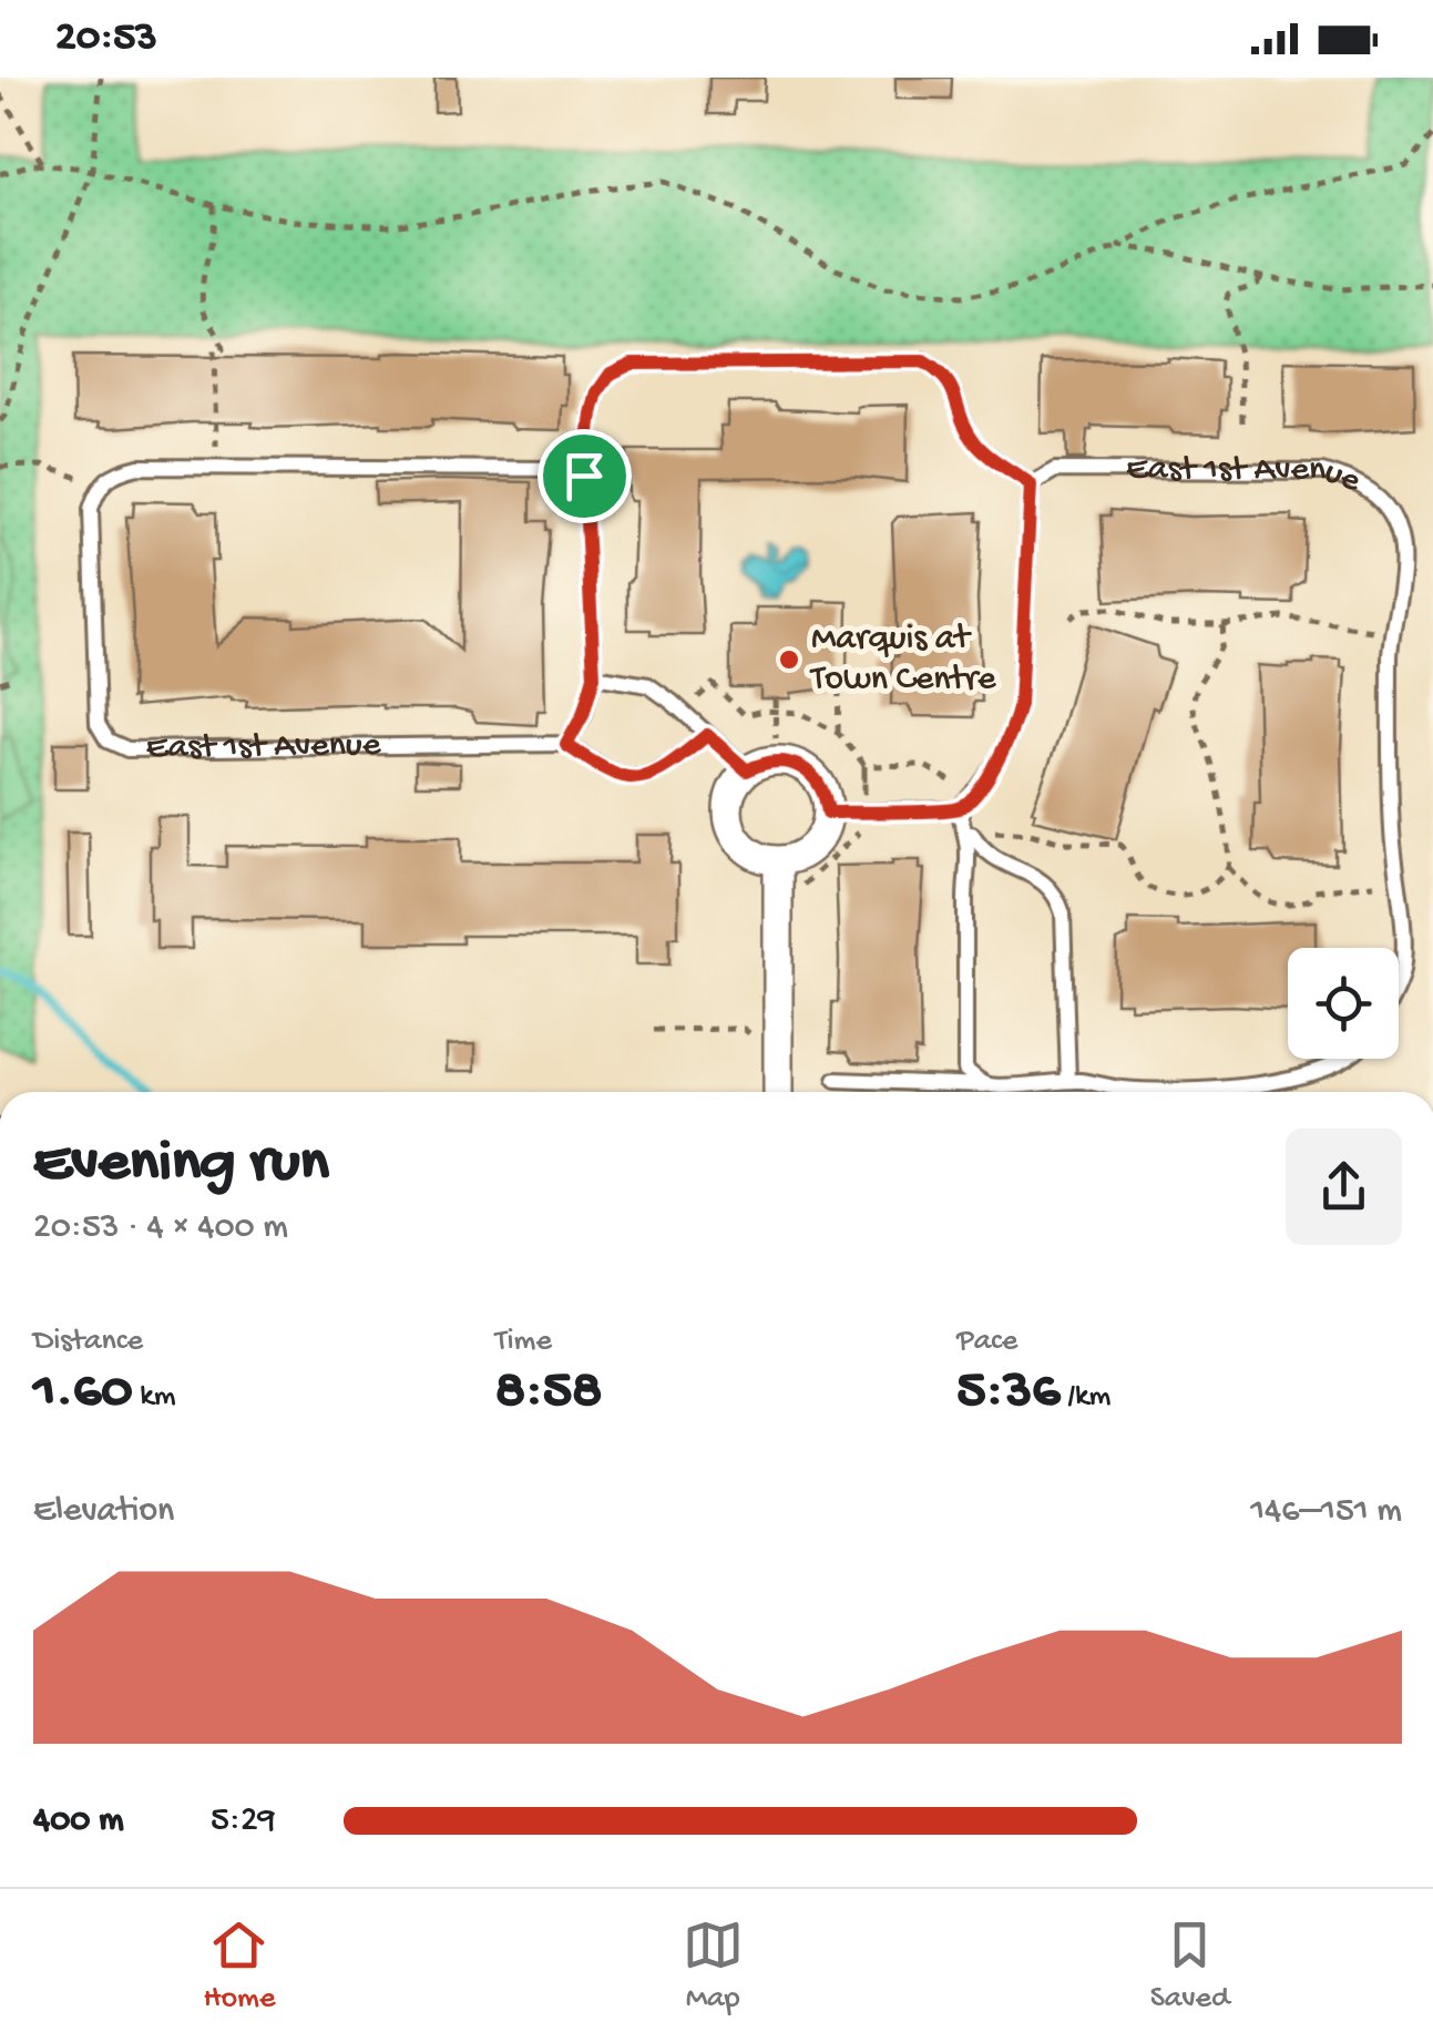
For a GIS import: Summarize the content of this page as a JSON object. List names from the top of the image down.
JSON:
{
  "streets": {
    "lane": ["East 1st Avenue"]
  },
  "places": ["Marquis at Town Centre"],
  "page": {
    "status": "20:53",
    "heading": ["Evening run", "20:53 · 4 × 400 m"],
    "stats": [
      ["Distance", "1.60 km"],
      ["Time", "8:58"],
      ["Pace", "5:36 /km"]
    ],
    "chart": ["Elevation", "146–151 m"],
    "list": [
      {
        "name": "400 m",
        "note": "5:29"
      }
    ],
    "tabs": ["Home", "Map", "Saved"]
  }
}
